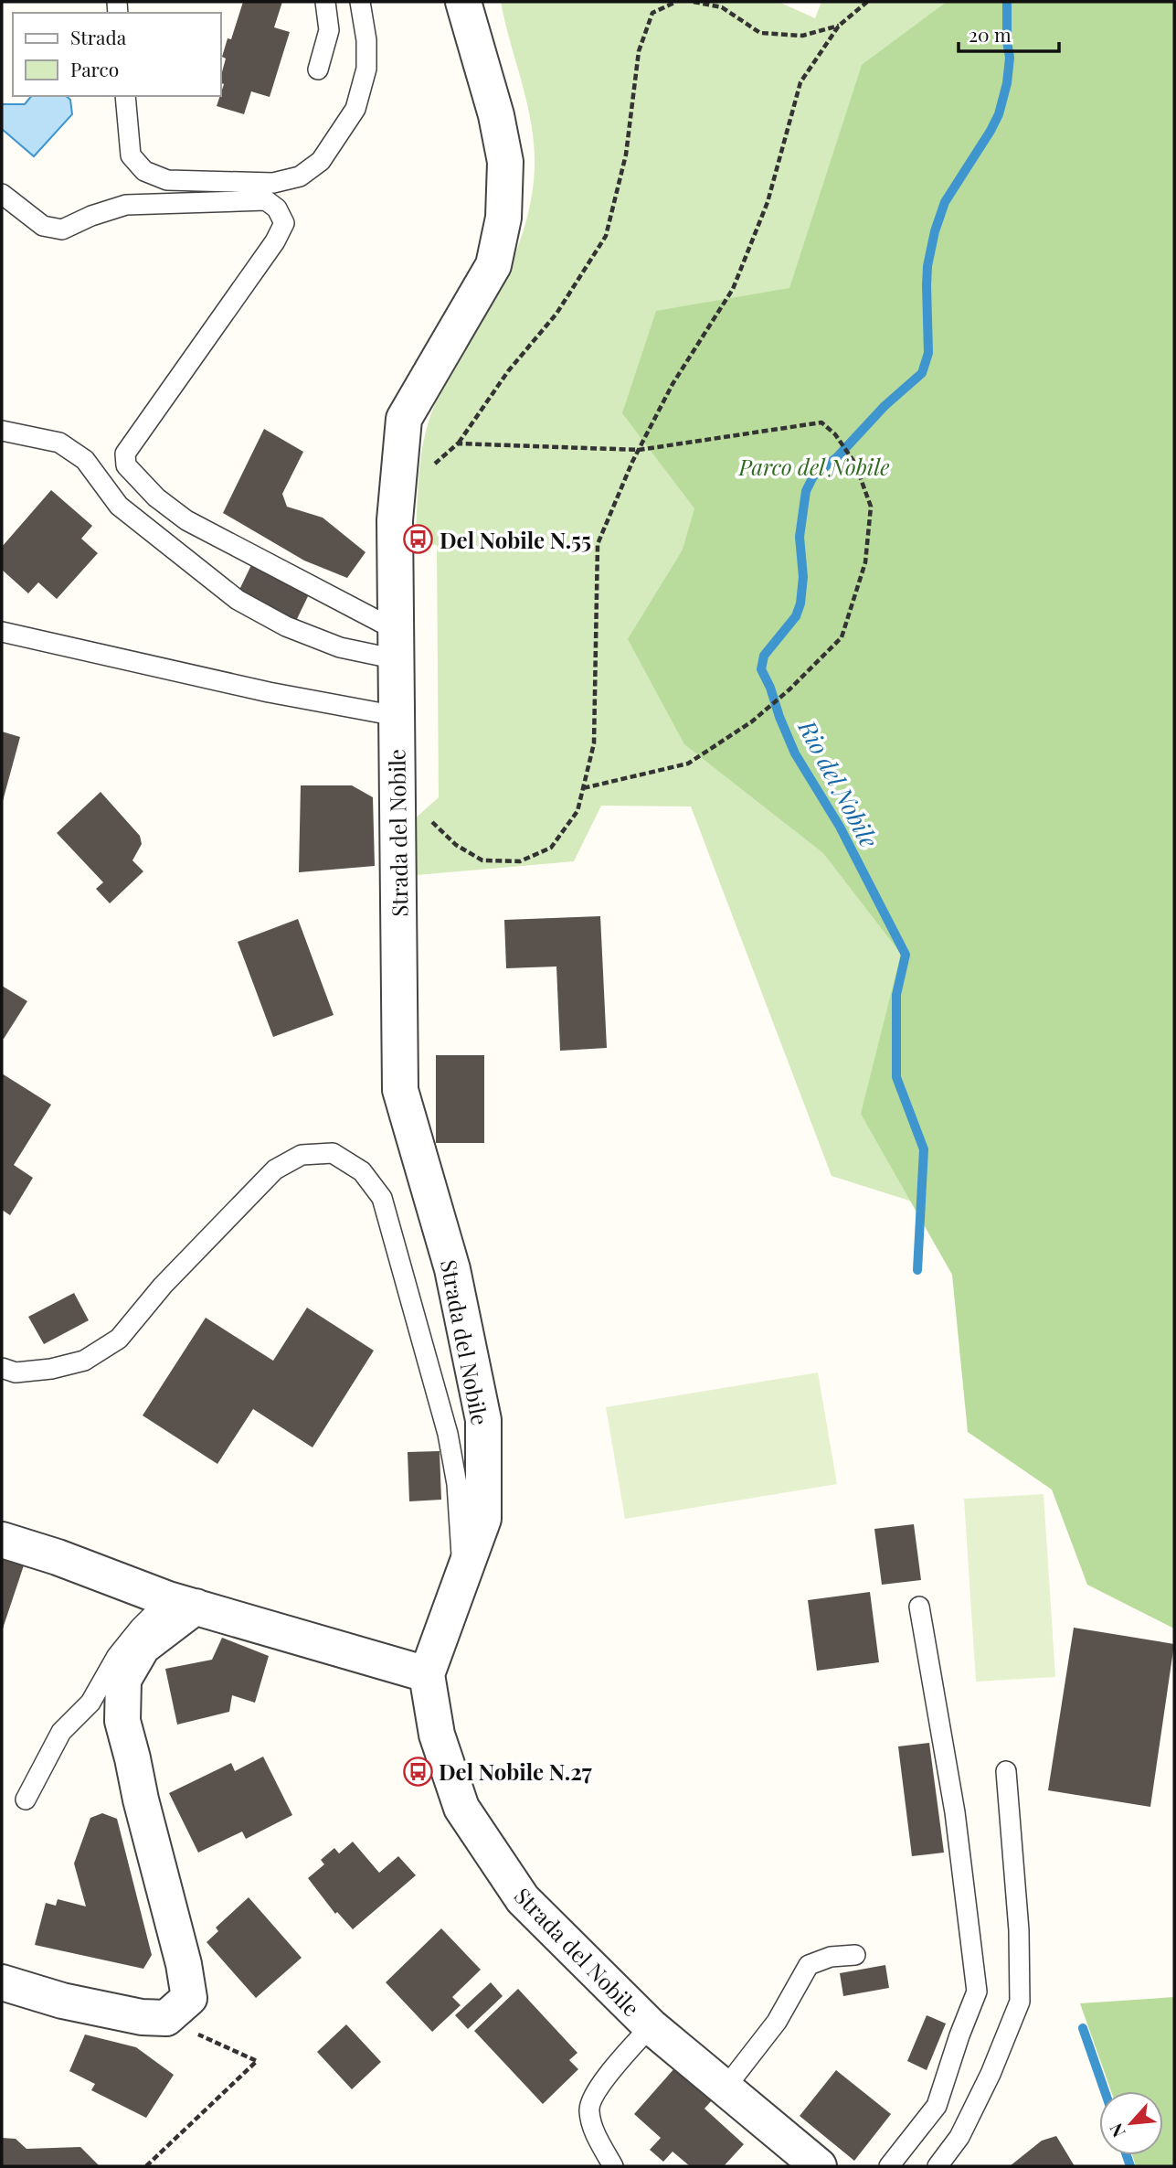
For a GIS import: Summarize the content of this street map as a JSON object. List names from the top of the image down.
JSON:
{
  "streets": {
    "street": ["Strada del Nobile"]
  },
  "water": ["Rio del Nobile"],
  "parks": ["Parco del Nobile"],
  "places": {
    "bus stop": ["Del Nobile N.55", "Del Nobile N.27"]
  },
  "legend": ["Strada", "Parco"],
  "scale_bar": "20 m",
  "north": "bottom left"
}
